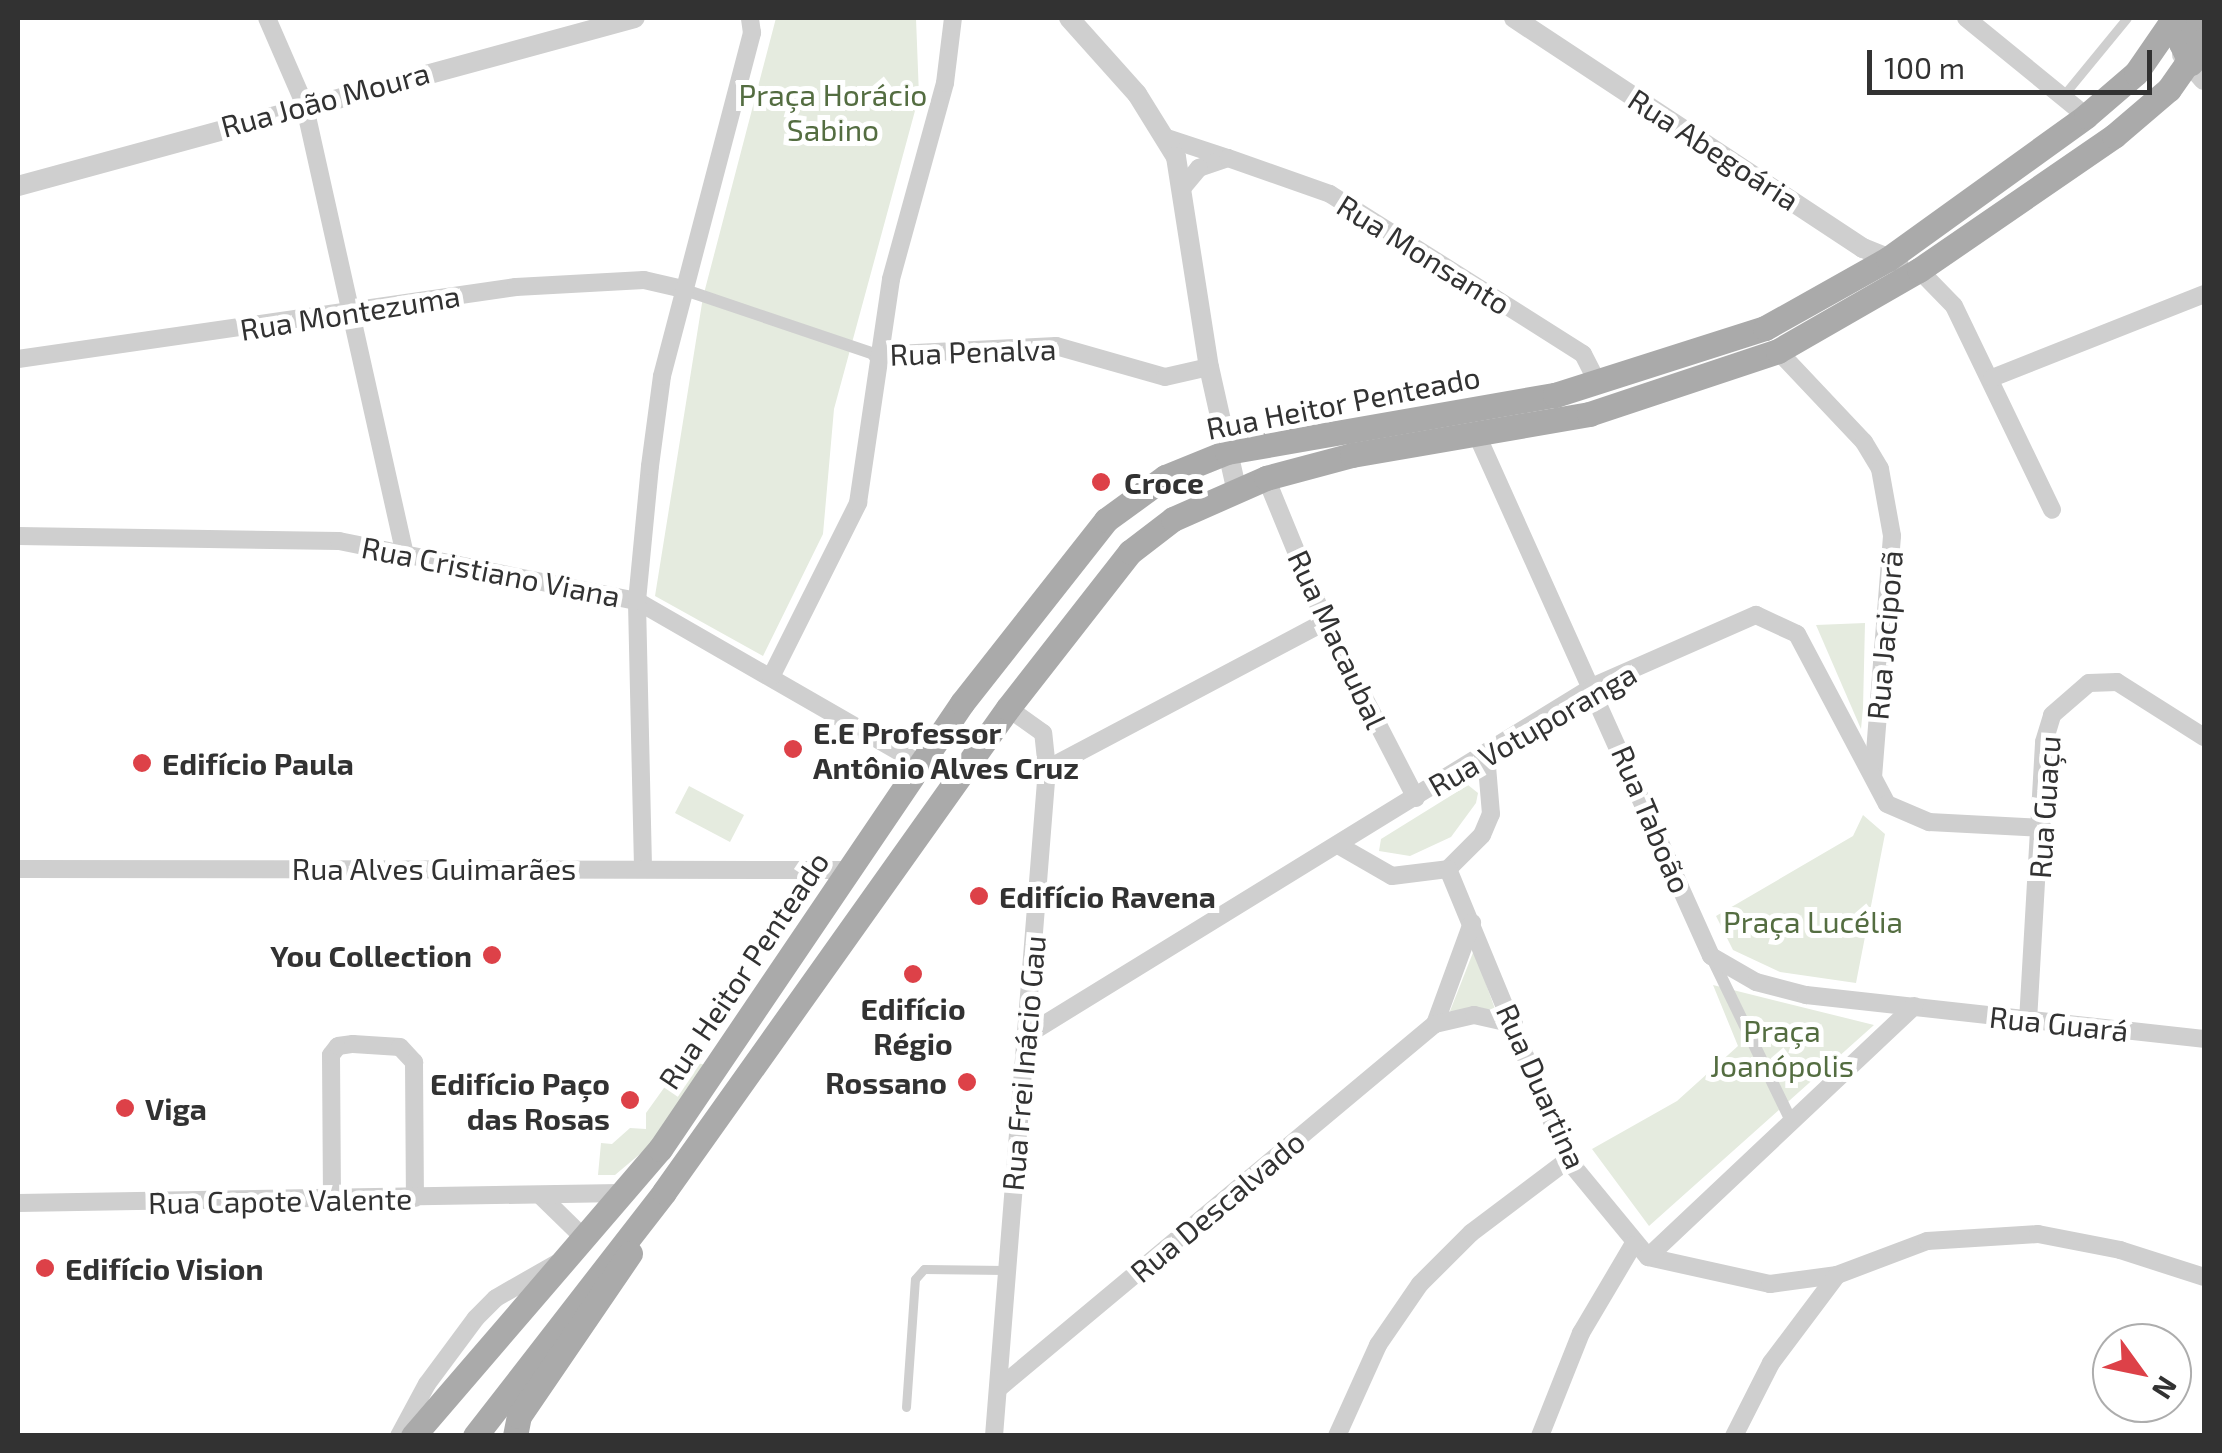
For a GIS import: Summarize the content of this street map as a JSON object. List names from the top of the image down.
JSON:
{
  "streets": {
    "main road": ["Rua Heitor Penteado"],
    "street": [
      "Rua João Moura",
      "Rua Abegoária",
      "Rua Monsanto",
      "Rua Montezuma",
      "Rua Penalva",
      "Rua Cristiano Viana",
      "Rua Jaciporã",
      "Rua Macaubal",
      "Rua Votuporanga",
      "Rua Guaçu",
      "Rua Taboão",
      "Rua Alves Guimarães",
      "Rua Guará",
      "Rua Frei Inácio Gau",
      "Rua Duartina",
      "Rua Capote Valente",
      "Rua Descalvado"
    ]
  },
  "crossings": [
    ["Rua Abegoária", "Rua Heitor Penteado"],
    ["Rua Monsanto", "Rua Heitor Penteado"],
    ["Rua Montezuma", "Rua Penalva"],
    ["Rua Heitor Penteado", "Rua Cristiano Viana"],
    ["Rua Heitor Penteado", "Rua Jaciporã"],
    ["Rua Heitor Penteado", "Rua Macaubal"],
    ["Rua Heitor Penteado", "Rua Taboão"],
    ["Rua Heitor Penteado", "Rua Alves Guimarães"],
    ["Rua Heitor Penteado", "Rua Frei Inácio Gau"],
    ["Rua Heitor Penteado", "Rua Capote Valente"],
    ["Rua Jaciporã", "Rua Votuporanga"],
    ["Rua Macaubal", "Rua Votuporanga"],
    ["Rua Votuporanga", "Rua Guaçu"],
    ["Rua Votuporanga", "Rua Taboão"],
    ["Rua Votuporanga", "Rua Frei Inácio Gau"],
    ["Rua Guaçu", "Rua Guará"],
    ["Rua Frei Inácio Gau", "Rua Descalvado"],
    ["Rua Duartina", "Rua Descalvado"]
  ],
  "parks": ["Praça Horácio Sabino", "Praça Lucélia", "Praça Joanópolis"],
  "places": [
    "Croce",
    "E.E Professor Antônio Alves Cruz",
    "Edifício Paula",
    "Edifício Ravena",
    "You Collection",
    "Edifício Régio",
    "Rossano",
    "Edifício Paço das Rosas",
    "Viga",
    "Edifício Vision"
  ],
  "scale_bar": "100 m",
  "north": "bottom right"
}
